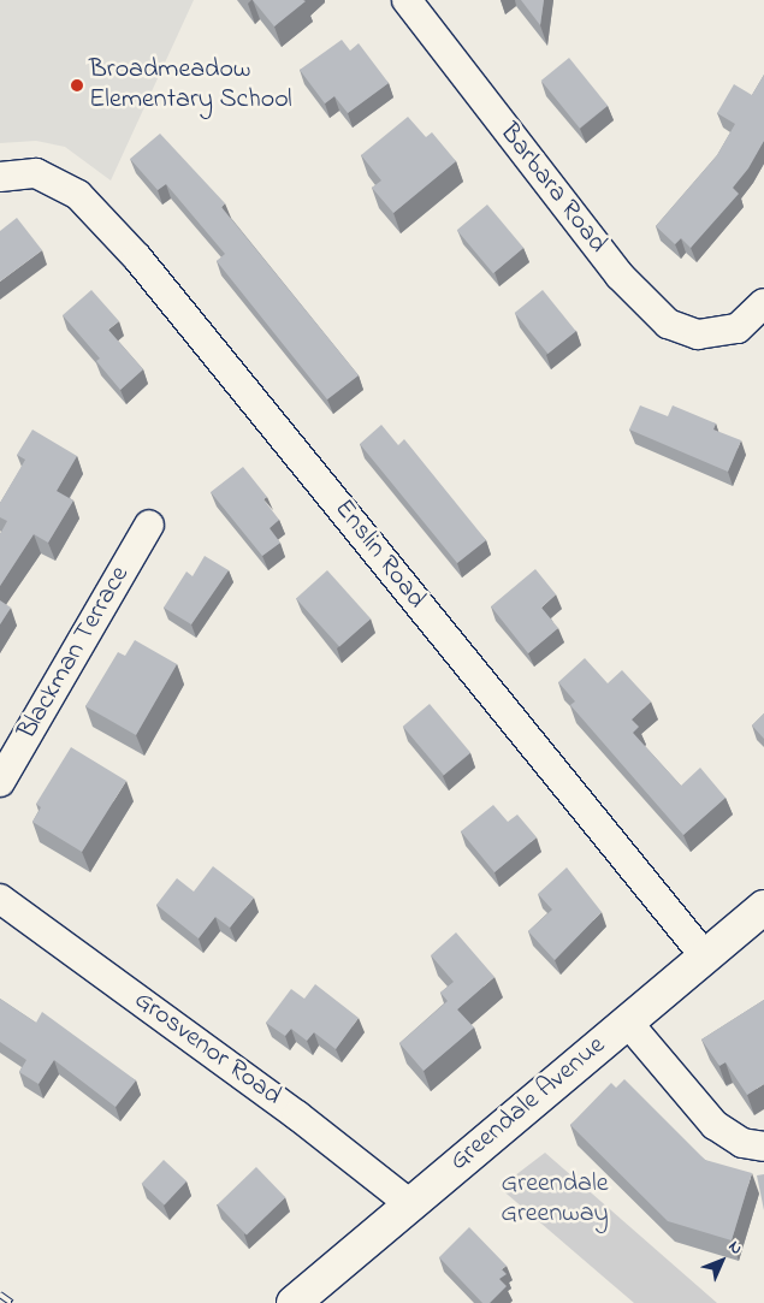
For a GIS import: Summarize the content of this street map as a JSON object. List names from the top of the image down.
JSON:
{
  "streets": {
    "main road": ["Greendale Avenue"],
    "street": [
      "Barbara Road",
      "Enslin Road",
      "Blackman Terrace",
      "Grosvenor Road"
    ]
  },
  "crossings": [
    ["Enslin Road", "Greendale Avenue"],
    ["Grosvenor Road", "Greendale Avenue"]
  ],
  "parks": ["Greendale Greenway"],
  "places": ["Broadmeadow Elementary School"],
  "north": "top right"
}
